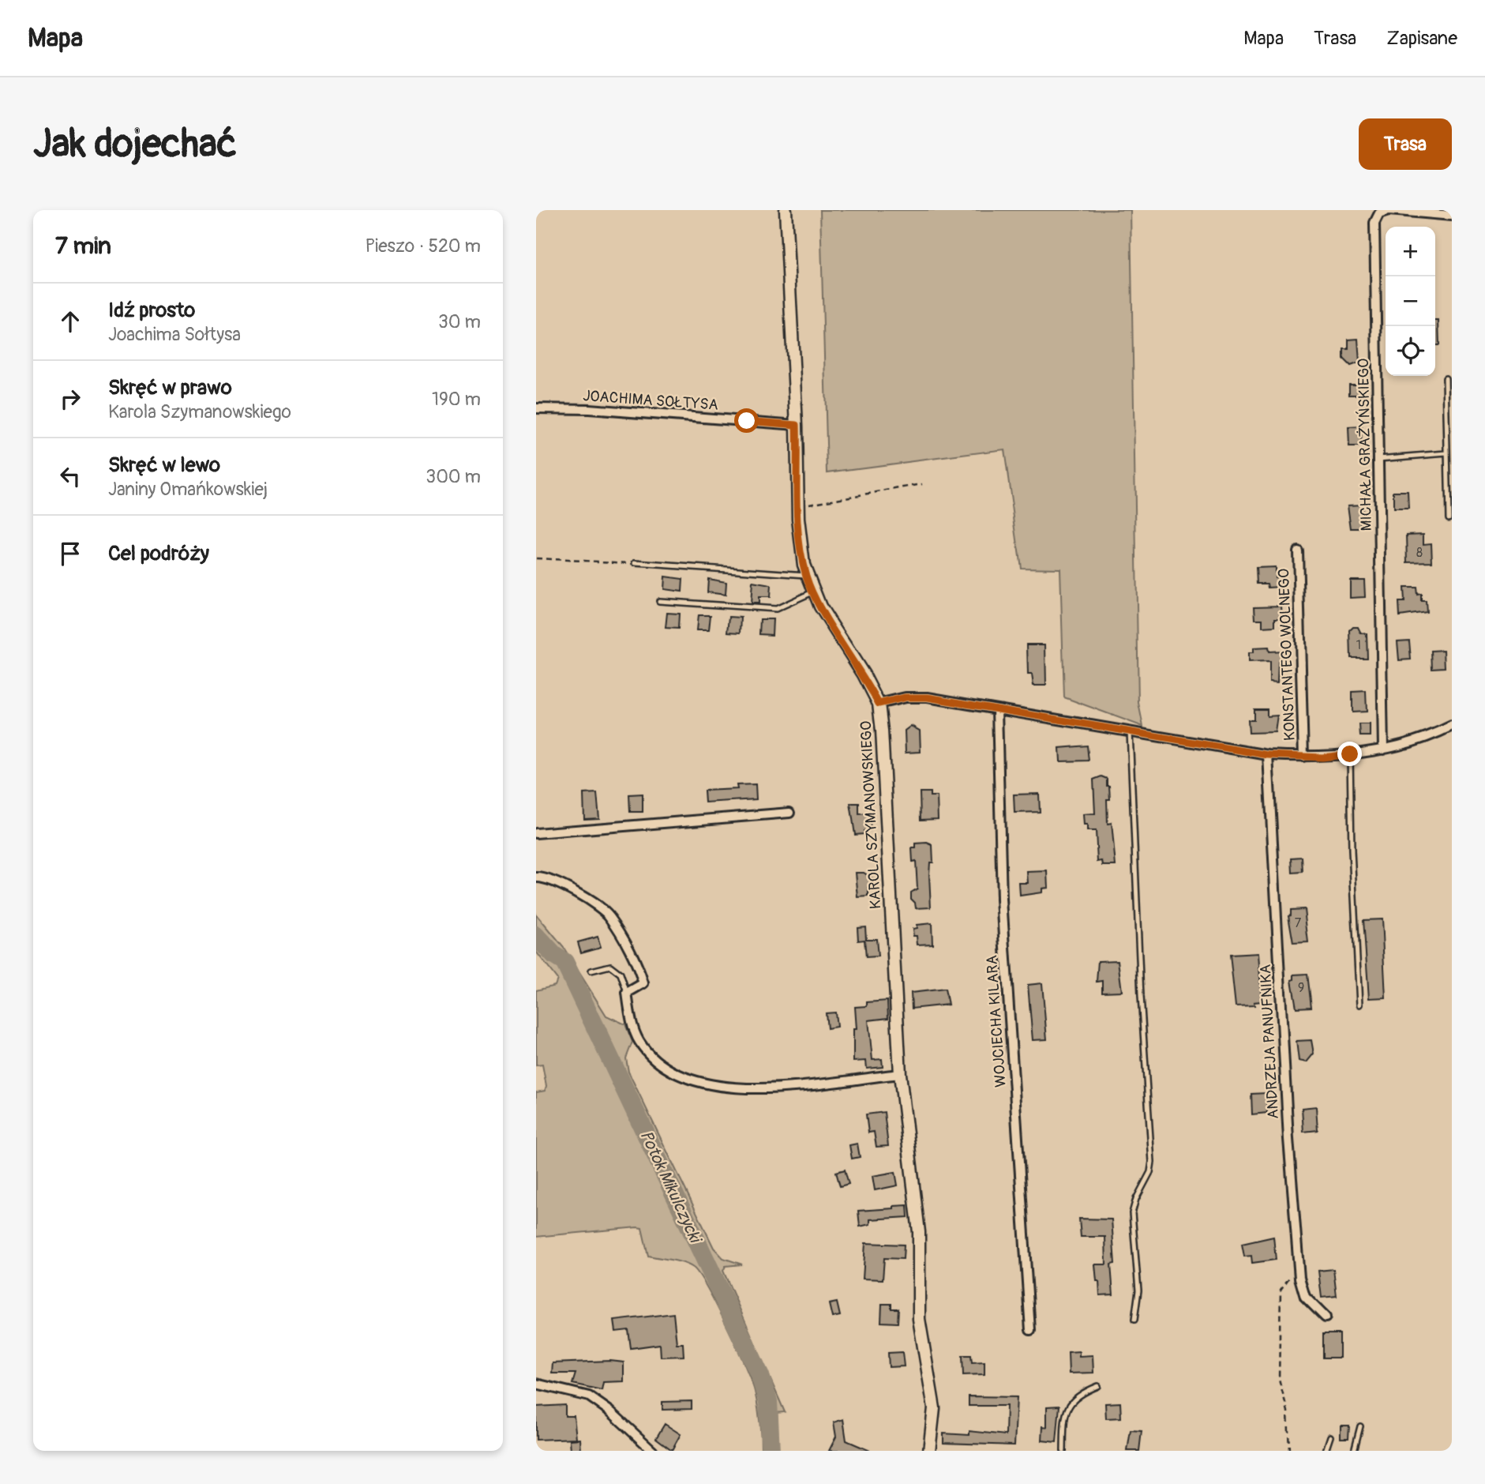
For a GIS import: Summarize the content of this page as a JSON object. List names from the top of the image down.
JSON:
{
  "streets": {
    "street": [
      "JOACHIMA SOŁTYSA",
      "MICHAŁA GRAŻYŃSKIEGO",
      "KONSTANTEGO WOLNEGO",
      "KAROLA SZYMANOWSKIEGO",
      "WOJCIECHA KILARA",
      "ANDRZEJA PANUFNIKA"
    ]
  },
  "crossings": [
    ["JOACHIMA SOŁTYSA", "KAROLA SZYMANOWSKIEGO"]
  ],
  "water": ["Potok Mikulczycki"],
  "house_numbers": [
    "8",
    "1",
    "7",
    "9"
  ],
  "page": {
    "header": "Mapa",
    "nav": ["Mapa", "Trasa", "Zapisane"],
    "buttons": "Trasa",
    "title": "Jak dojechać",
    "heading": ["7 min", "Pieszo · 520 m"],
    "map_buttons": ["+", "−"],
    "list": [
      ["Idź prosto", "Joachima Sołtysa", "30 m"],
      ["Skręć w prawo", "Karola Szymanowskiego", "190 m"],
      ["Skręć w lewo", "Janiny Omańkowskiej", "300 m"],
      "Cel podróży"
    ]
  }
}
